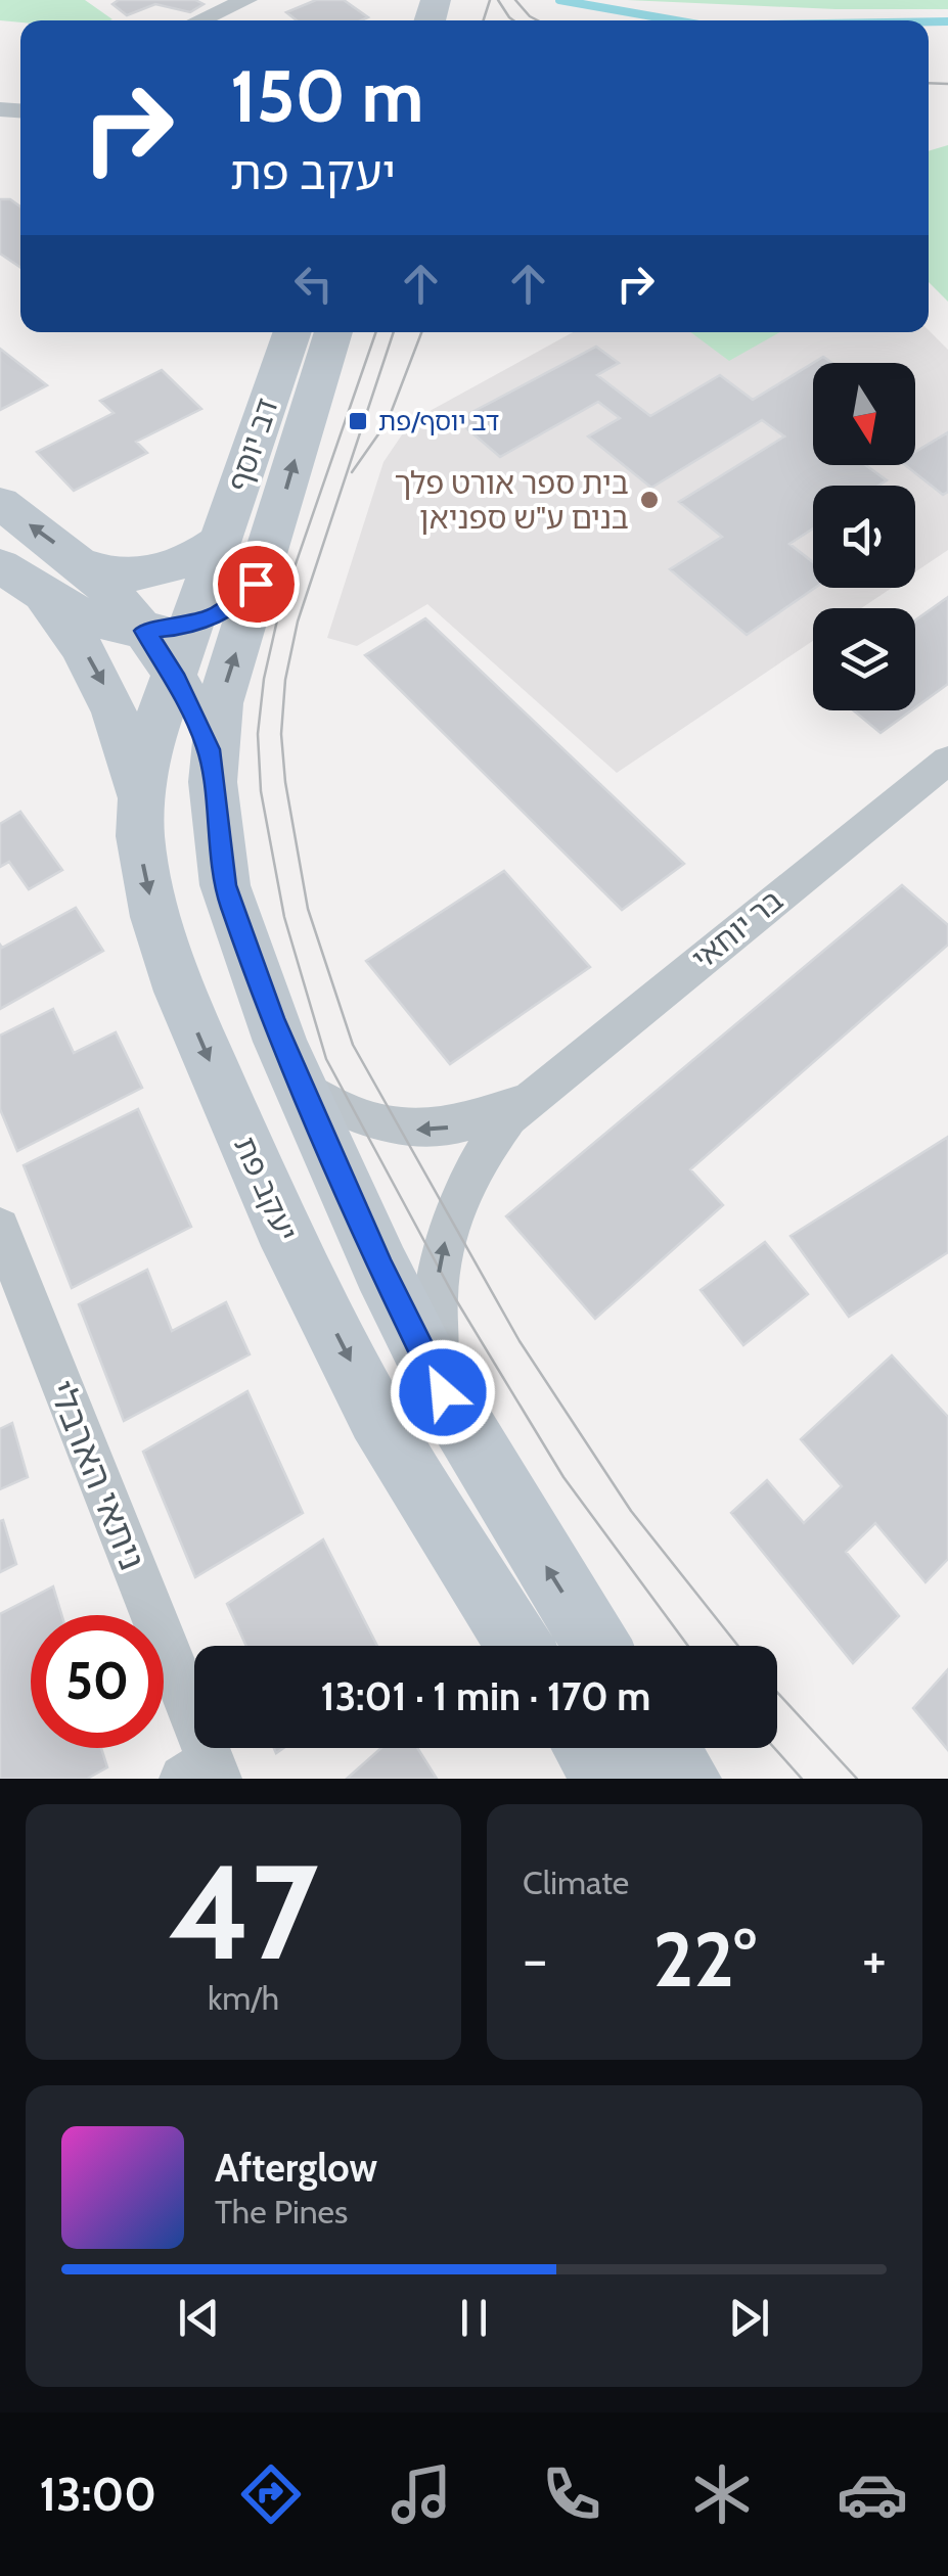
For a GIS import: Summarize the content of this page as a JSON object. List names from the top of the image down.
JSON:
{
  "streets": {
    "main road": ["דב יוסף", "יעקב פת"],
    "street": ["בר יוחאי", "ניתאי הארבלי"]
  },
  "crossings": [
    ["דב יוסף", "יעקב פת"]
  ],
  "places": {
    "transit": ["דב יוסף/פת"],
    "other": ["בית ספר אורט פלך בנים ע\"ש ספניאן"]
  },
  "north": "bottom",
  "page": {
    "turn": ["150 m", "יעקב פת"],
    "limit": "50",
    "trip": "13:01 · 1 min · 170 m",
    "tile": [
      ["47", "km/h"],
      "Climate"
    ],
    "heat": ["−", "22°", "+"],
    "song": ["Afterglow", "The Pines"],
    "tabs": "13:00"
  }
}
